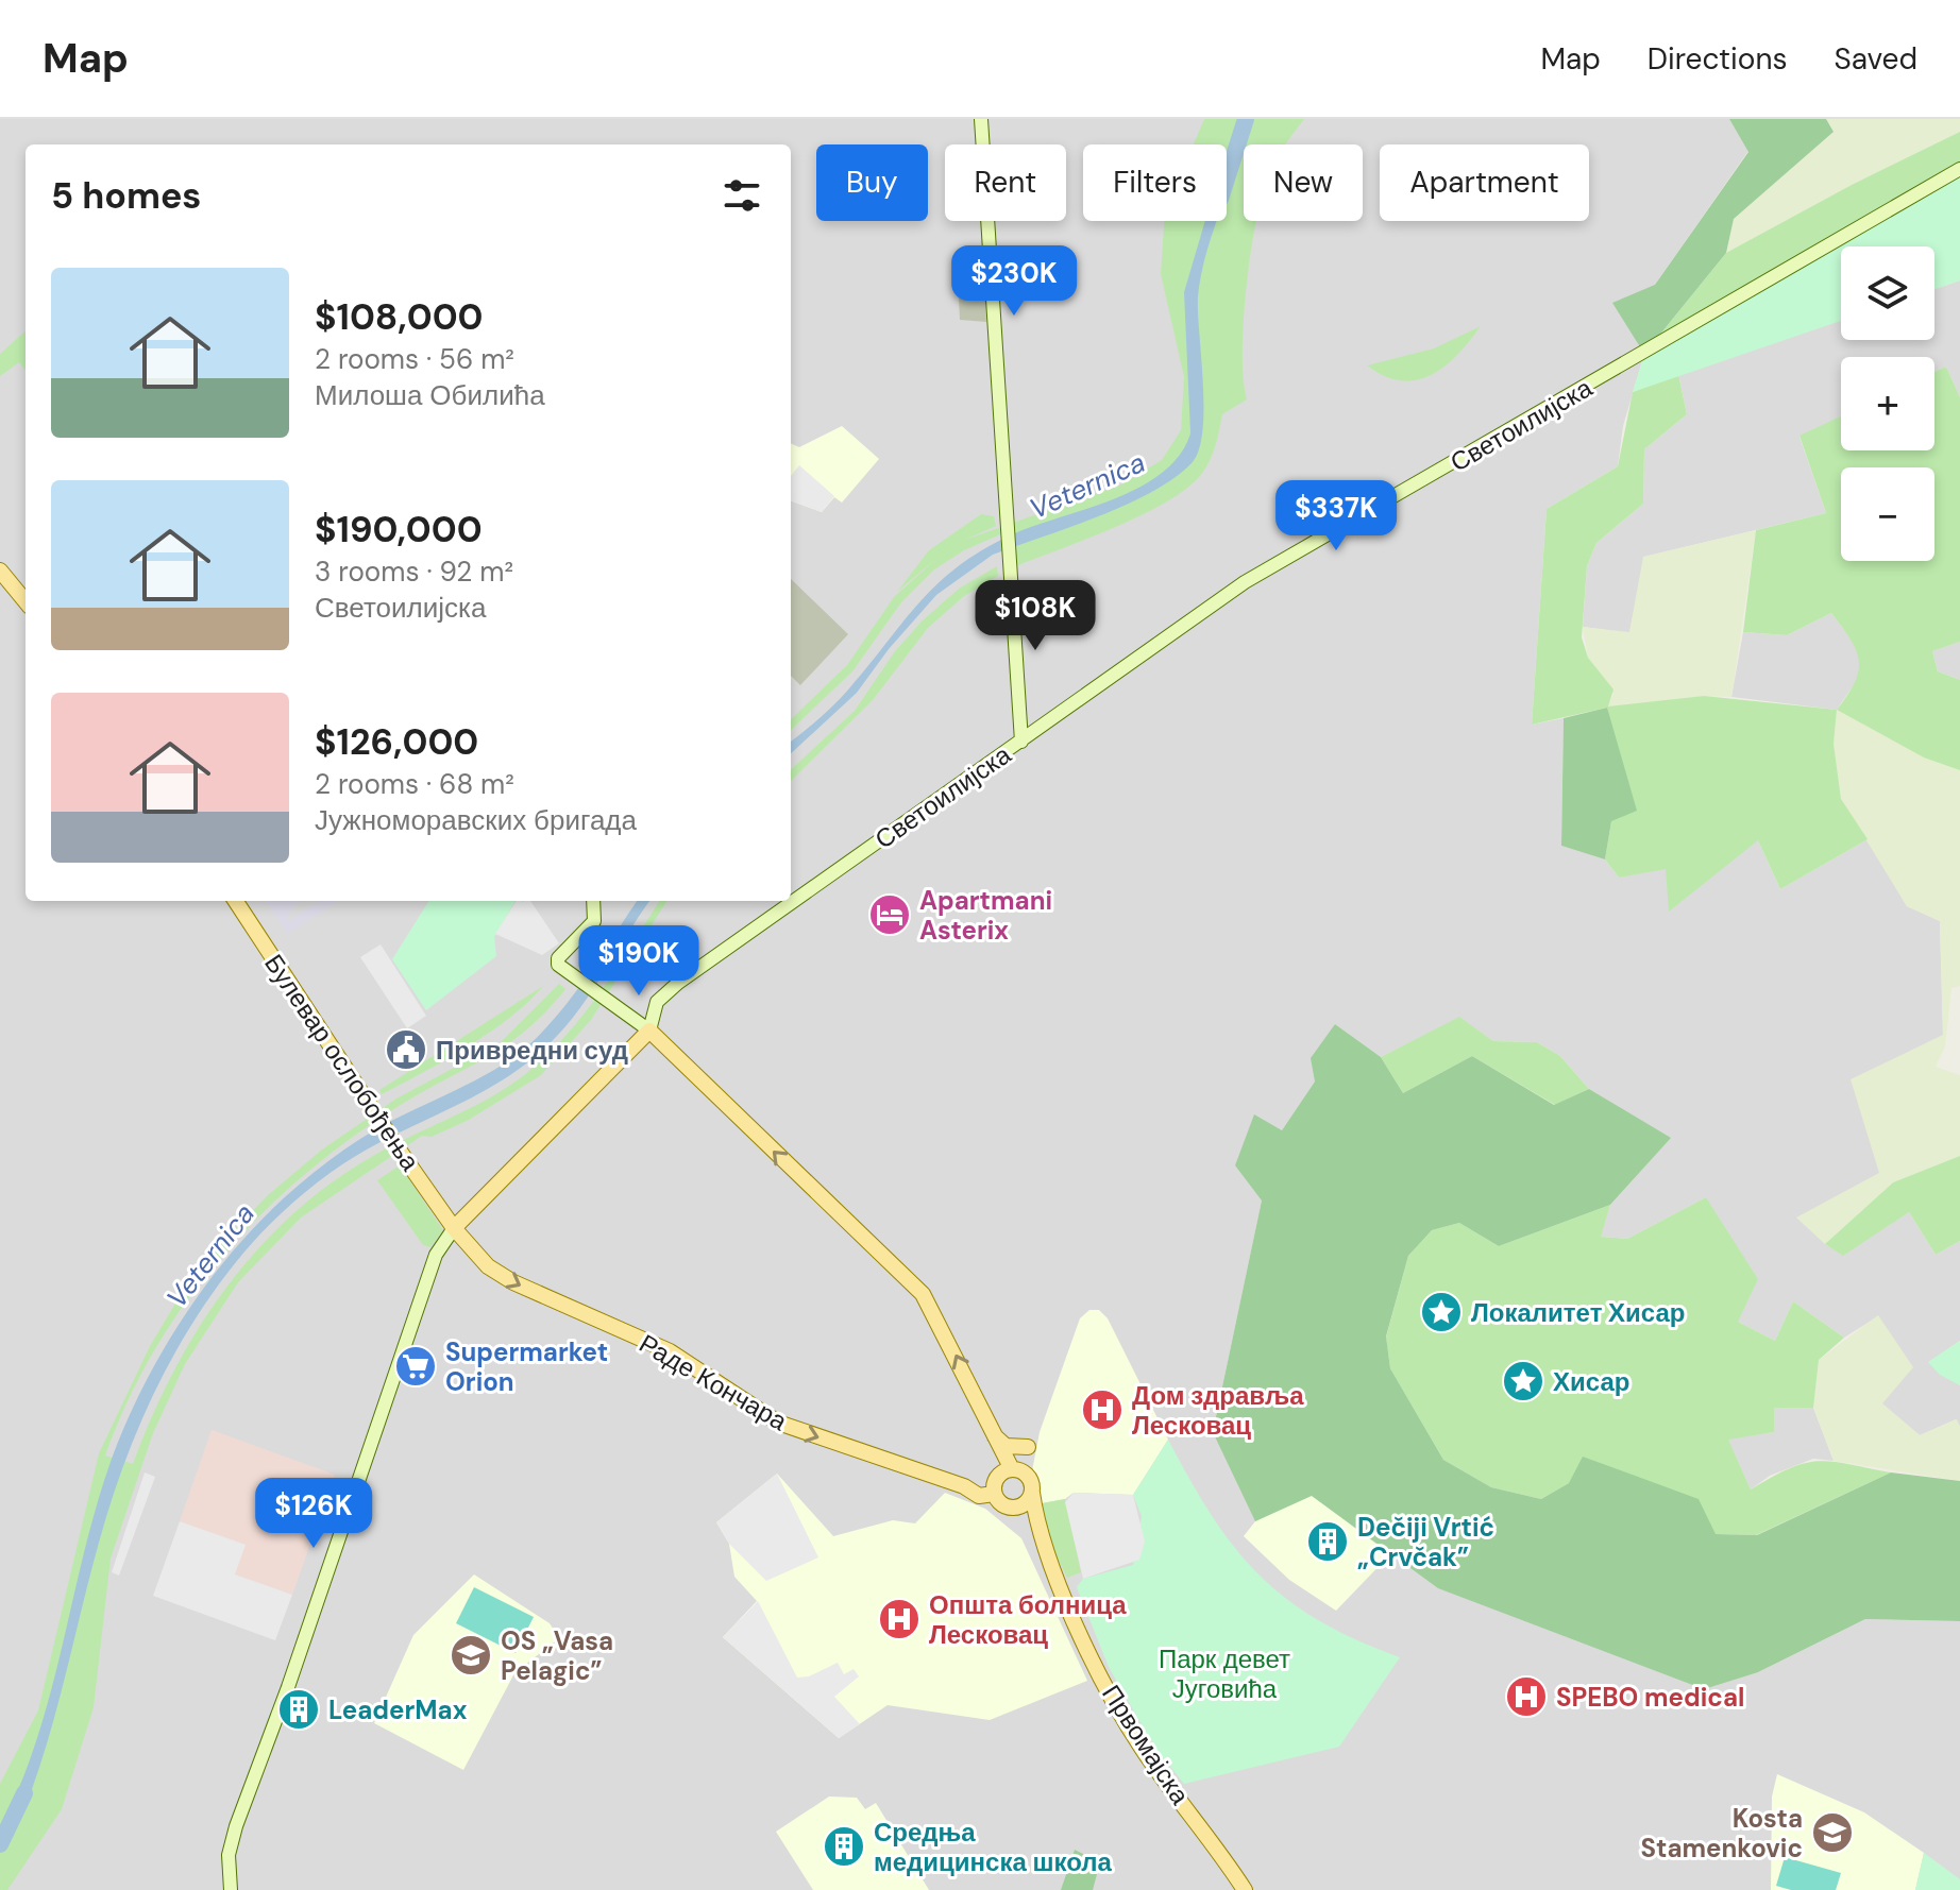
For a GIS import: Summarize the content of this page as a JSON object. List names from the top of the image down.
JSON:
{
  "streets": {
    "main road": ["Булевар ослобођења", "Раде Кончара", "Првомајска"],
    "street": ["Светоилијска"]
  },
  "crossings": [
    ["Булевар ослобођења", "Раде Кончара"],
    ["Раде Кончара", "Првомајска"]
  ],
  "one_way": ["Раде Кончара"],
  "water": ["Veternica"],
  "parks": ["Парк девет Југовића"],
  "places": {
    "hotel": ["Apartmani Asterix"],
    "public building": ["Привредни суд"],
    "place": ["Локалитет Хисар", "Хисар"],
    "supermarket": ["Supermarket Orion"],
    "hospital": ["Дом здравља Лесковац", "Општа болница Лесковац", "SPEBO medical"],
    "building": ["Dečiji Vrtić „Crvčak”", "LeaderMax", "Средња медицинска школа"],
    "school or university": ["OS „Vasa Pelagic”", "Kosta Stamenkovic"]
  },
  "page": {
    "header": "Map",
    "nav": ["Map", "Directions", "Saved"],
    "chip": [
      "Buy",
      "Rent",
      "Filters",
      "New",
      "Apartment"
    ],
    "heading": "5 homes",
    "price": [
      "$230K",
      "$337K",
      "$108K",
      "$190K",
      "$126K"
    ],
    "map_buttons": ["+", "−"],
    "list": [
      {
        "name": "$108,000",
        "note": "2 rooms · 56 m² · Милоша Обилића"
      },
      {
        "name": "$190,000",
        "note": "3 rooms · 92 m² · Светоилијска"
      },
      {
        "name": "$126,000",
        "note": "2 rooms · 68 m² · Јужноморавских бригада"
      }
    ]
  }
}
